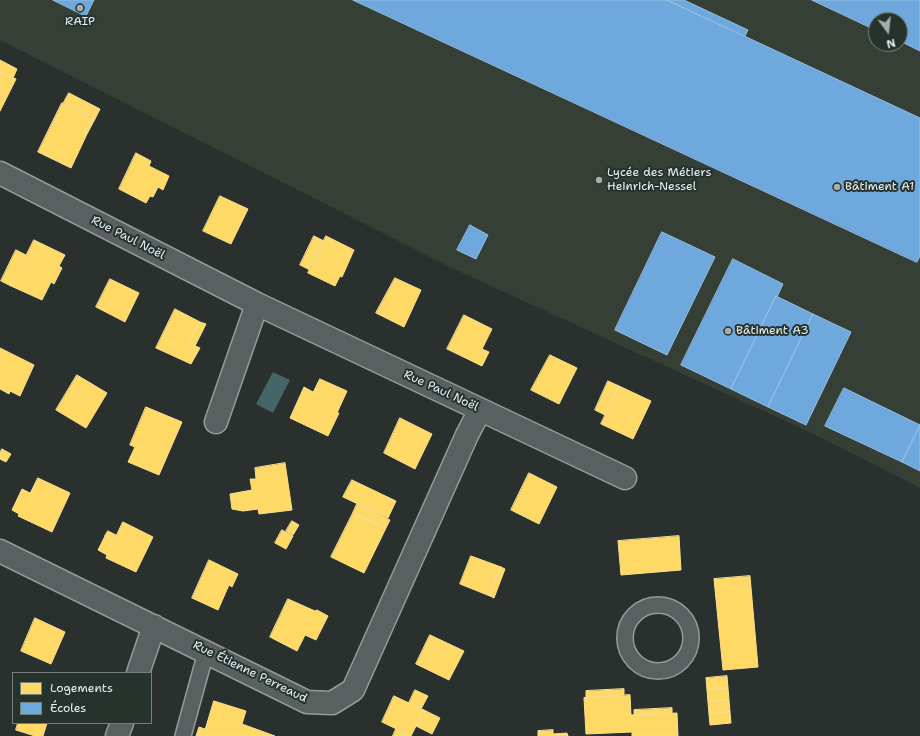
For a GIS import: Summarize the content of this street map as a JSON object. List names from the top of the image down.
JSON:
{
  "streets": {
    "street": ["Rue Paul Noël", "Rue Étienne Perreaud"]
  },
  "crossings": [
    ["Rue Paul Noël", "Rue Étienne Perreaud"]
  ],
  "places": [
    "RAIP",
    "Lycée des Métiers Heinrich-Nessel",
    "Bâtiment A1",
    "Bâtiment A3"
  ],
  "legend": ["Logements", "Écoles"],
  "north": "bottom"
}
